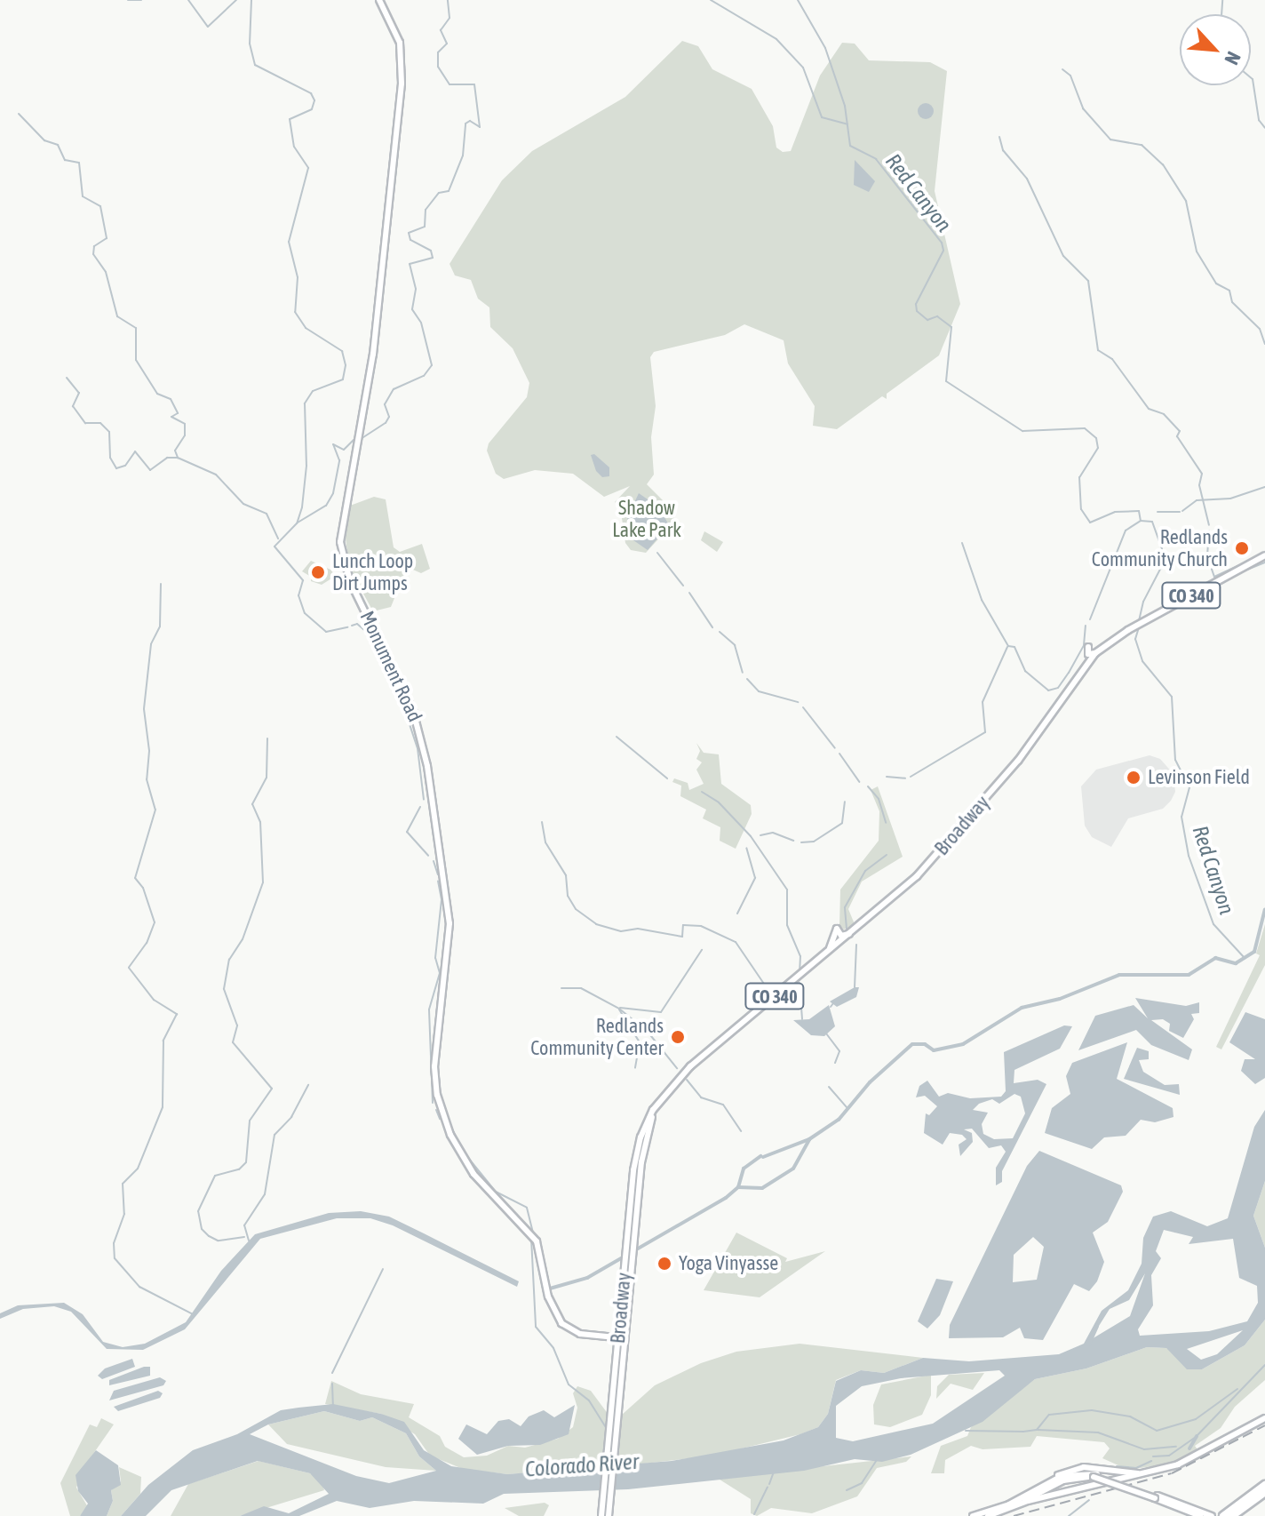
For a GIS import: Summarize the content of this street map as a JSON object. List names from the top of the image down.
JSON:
{
  "streets": {
    "main road": ["CO 340", "Monument Road", "Broadway"]
  },
  "crossings": [
    ["Monument Road", "Broadway"]
  ],
  "water": ["Red Canyon", "Colorado River"],
  "parks": ["Shadow Lake Park"],
  "places": [
    "Redlands Community Church",
    "Lunch Loop Dirt Jumps",
    "Levinson Field",
    "Redlands Community Center",
    "Yoga Vinyasse"
  ],
  "north": "bottom right"
}
